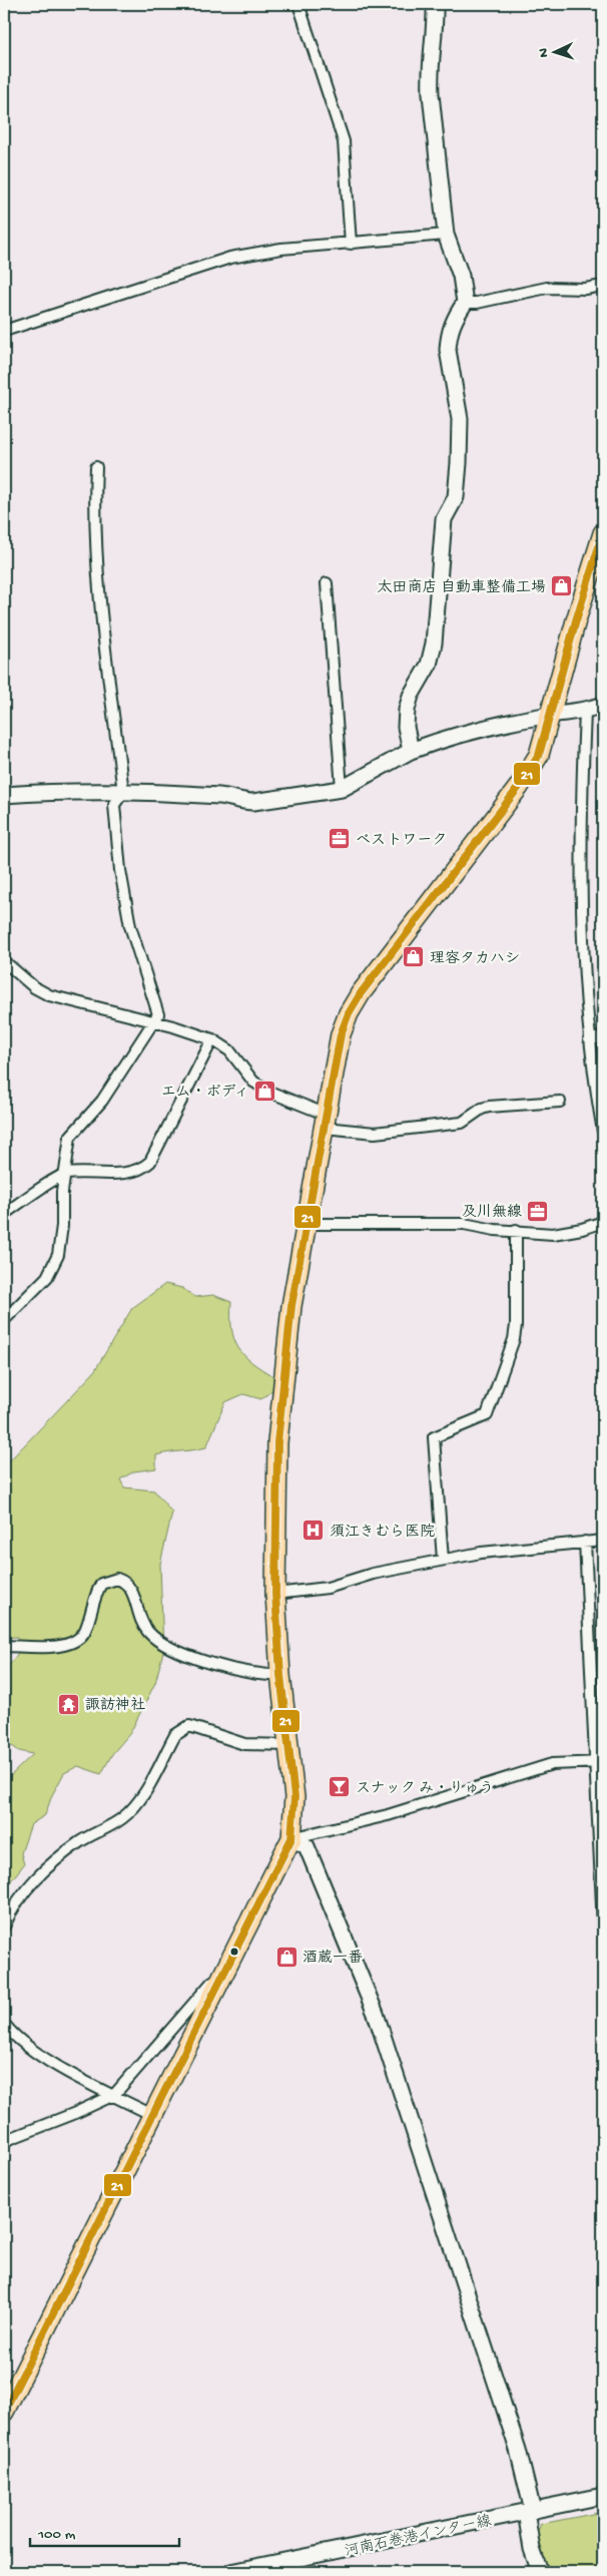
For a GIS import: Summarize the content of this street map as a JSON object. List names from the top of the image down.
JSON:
{
  "streets": {
    "street": ["河南石巻港インター線"]
  },
  "places": {
    "shop": [
      "太田商店 自動車整備工場",
      "理容タカハシ",
      "エム・ボディ",
      "酒蔵一番"
    ],
    "office": ["ベストワーク", "及川無線"],
    "hospital": ["須江きむら医院"],
    "temple": ["諏訪神社"],
    "bar": ["スナック み・りゅう"]
  },
  "lines": ["transit line 21"],
  "scale_bar": "100 m",
  "north": "left"
}
